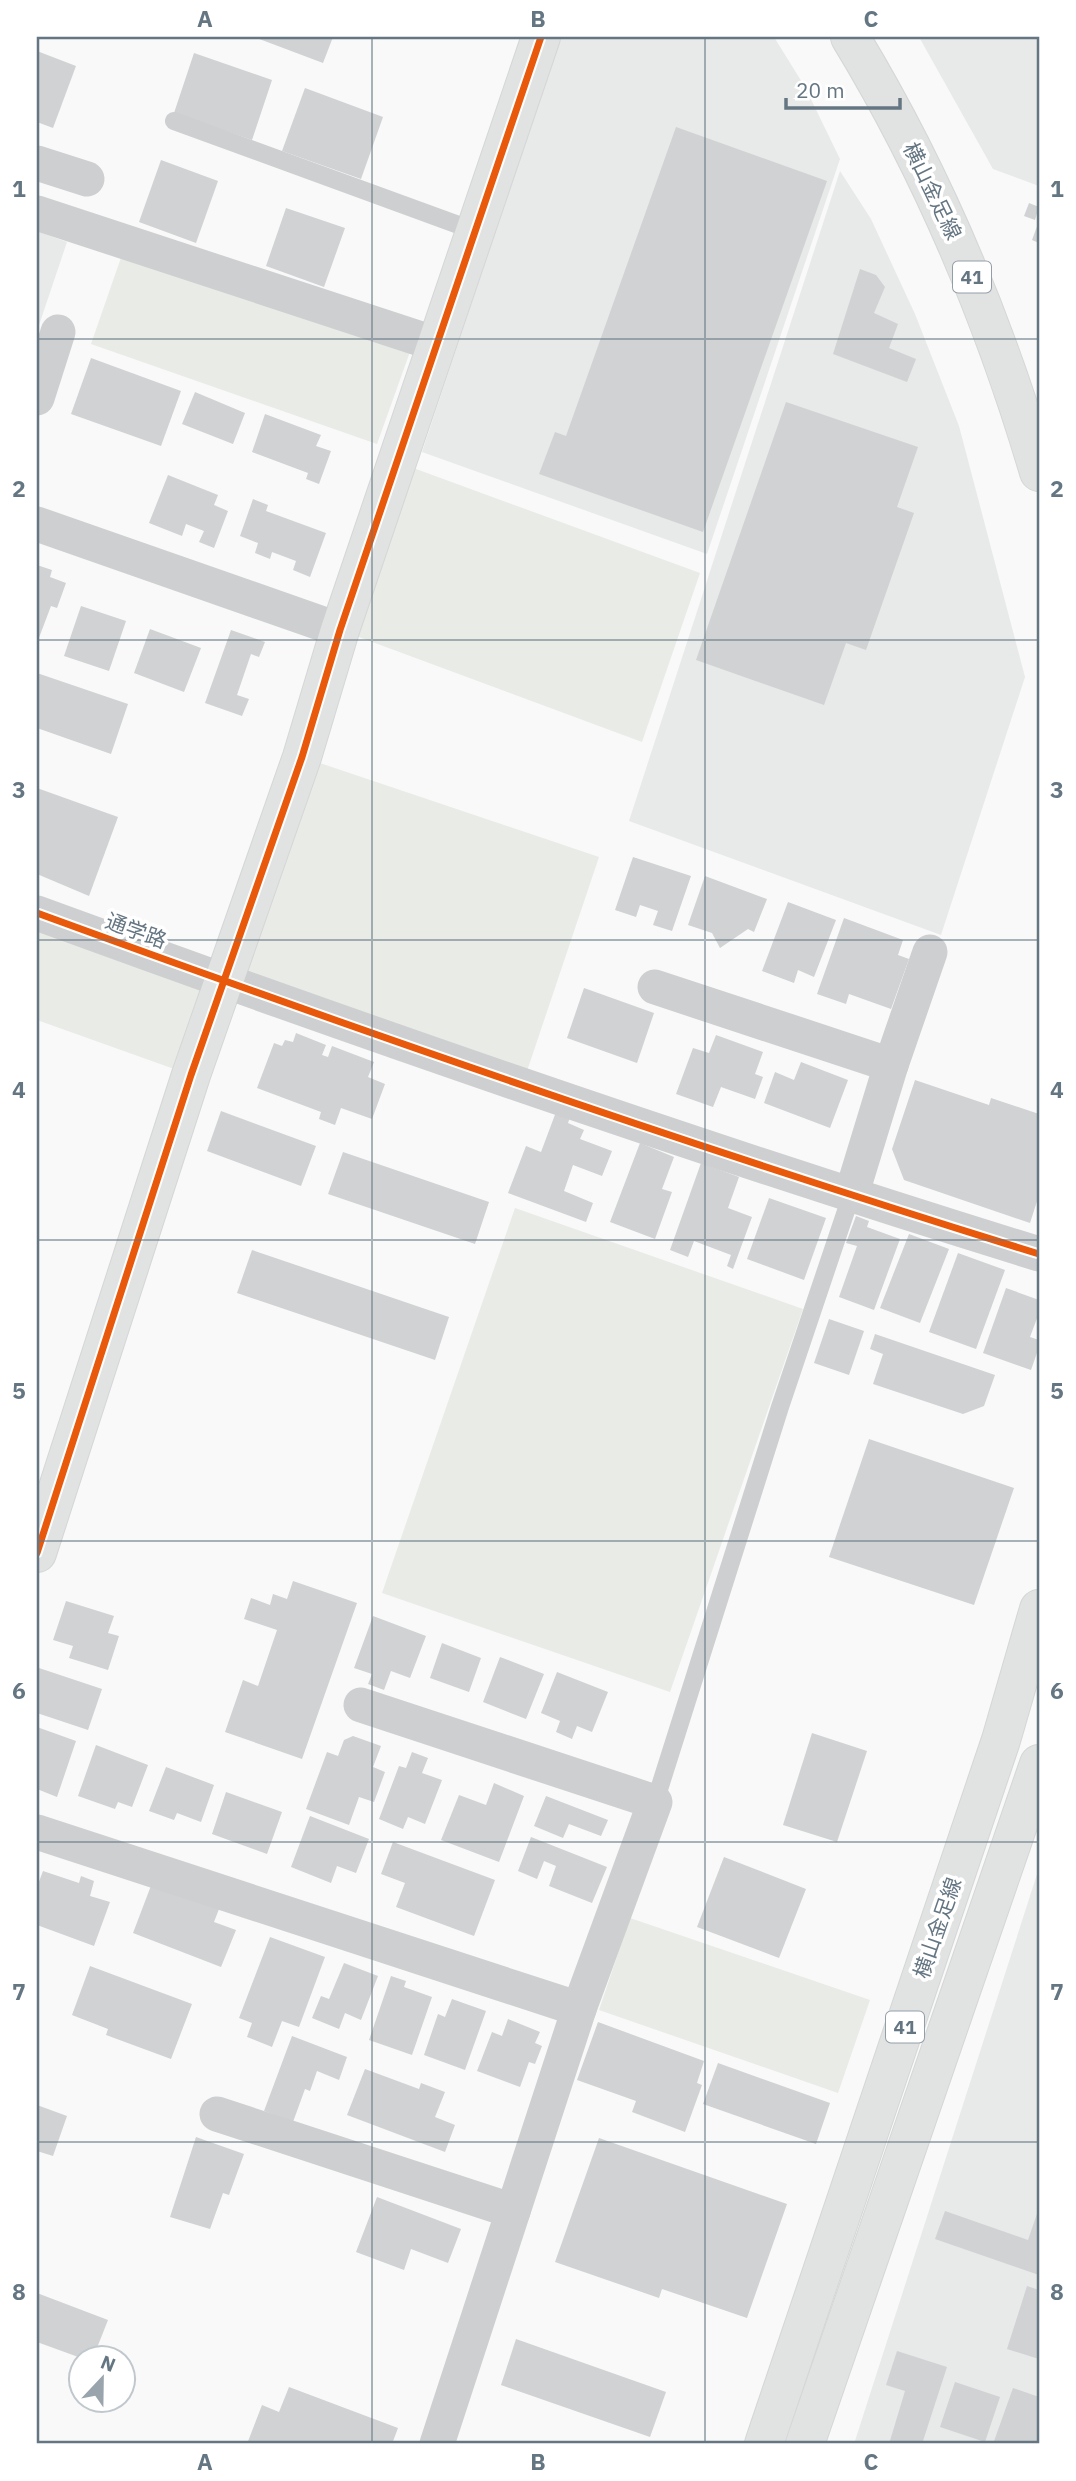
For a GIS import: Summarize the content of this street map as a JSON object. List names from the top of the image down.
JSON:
{
  "streets": {
    "main road": ["横山金足線", "41"],
    "street": ["通学路"]
  },
  "scale_bar": "20 m",
  "north": "top",
  "grid": {
    "columns": ["A", "B", "C"],
    "rows": [
      "1",
      "2",
      "3",
      "4",
      "5",
      "6",
      "7",
      "8"
    ]
  }
}
